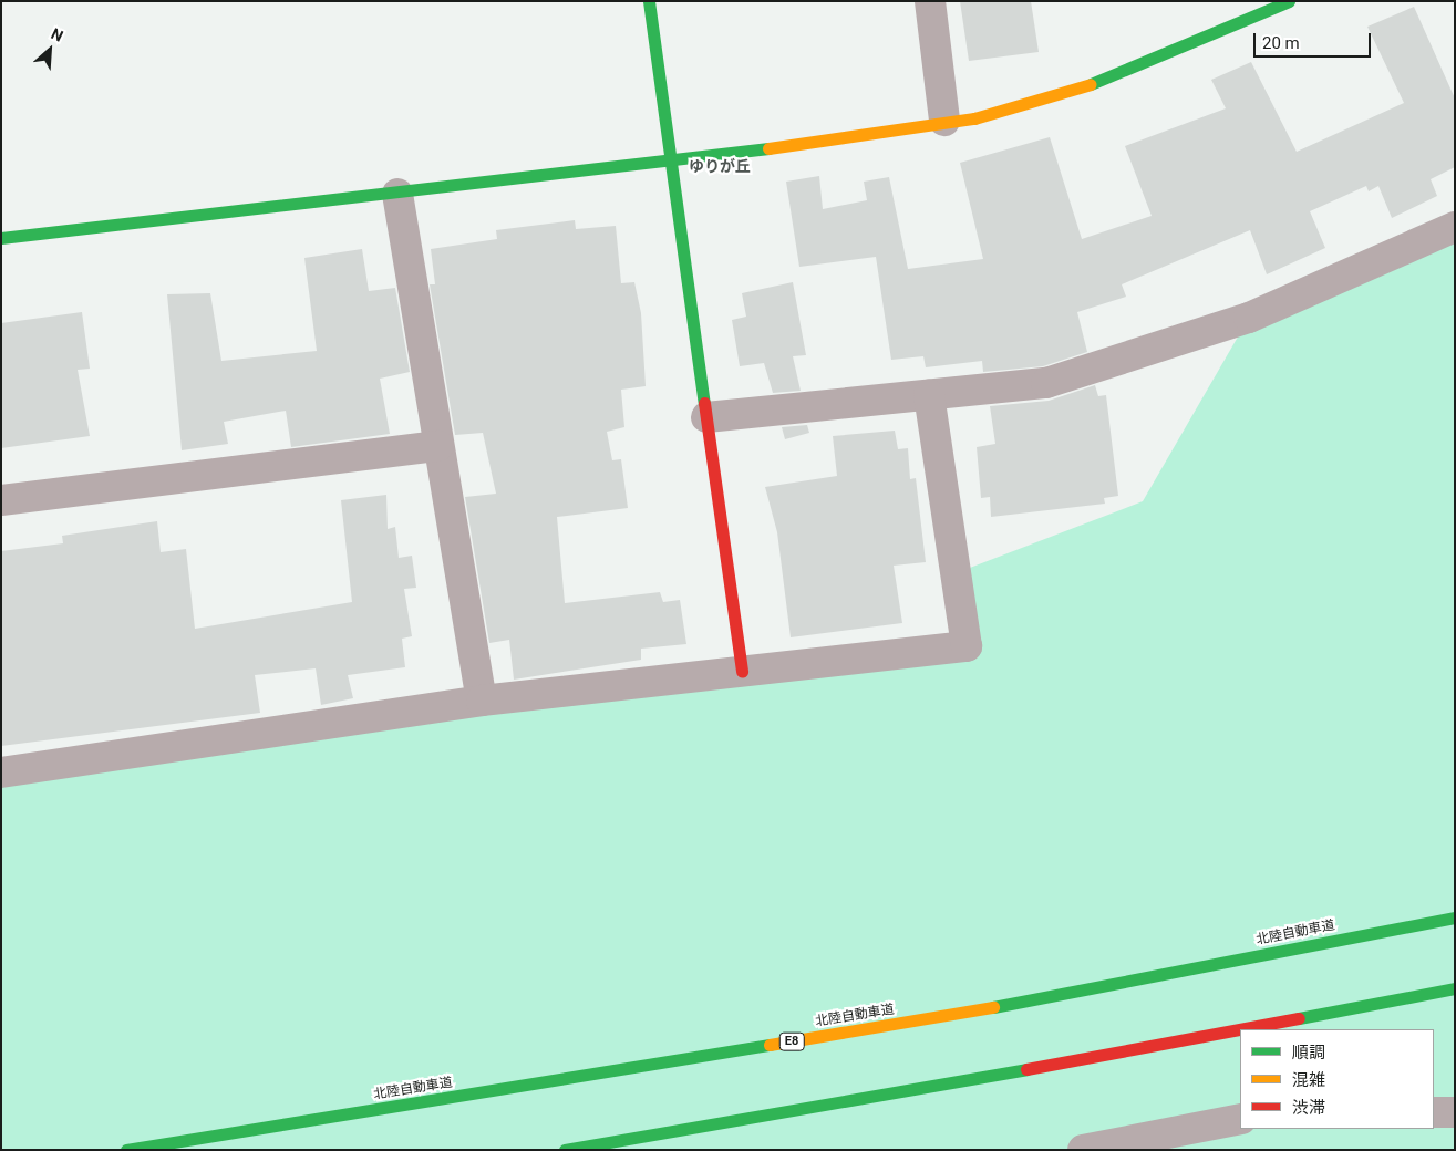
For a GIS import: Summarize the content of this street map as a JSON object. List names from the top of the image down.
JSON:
{
  "streets": {
    "main road": ["北陸自動車道", "E8"]
  },
  "districts": ["ゆりが丘"],
  "legend": ["順調", "混雑", "渋滞"],
  "scale_bar": "20 m",
  "north": "top right"
}
